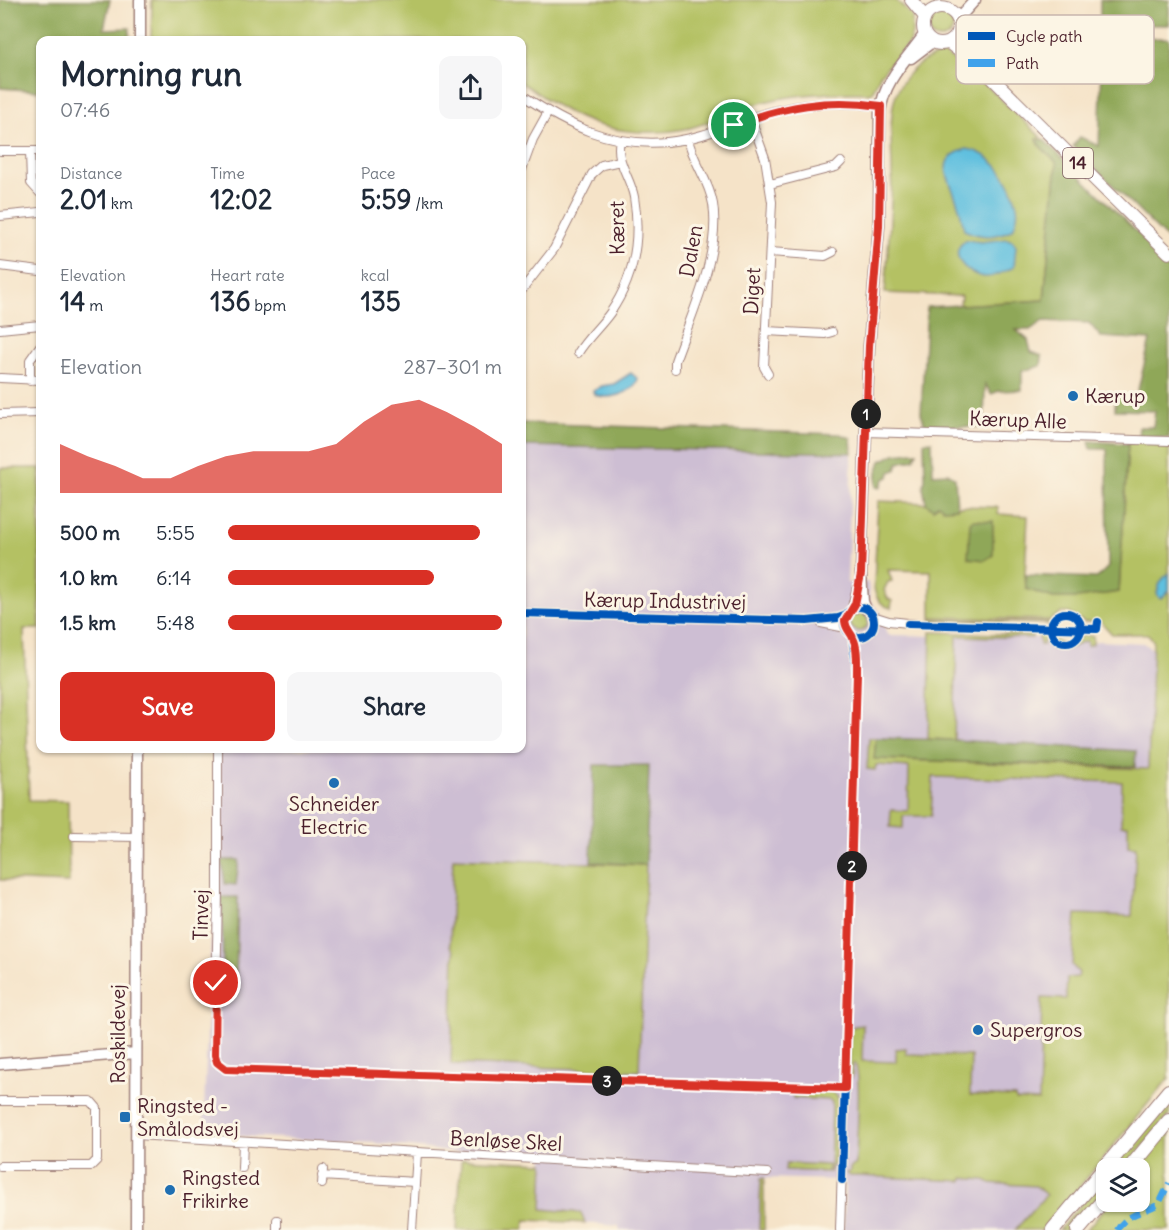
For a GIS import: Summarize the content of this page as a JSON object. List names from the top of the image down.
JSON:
{
  "streets": {
    "main road": ["14"],
    "street": [
      "Kæret",
      "Dalen",
      "Diget",
      "Kærup Alle",
      "Kærup Industrivej",
      "Tinvej",
      "Roskildevej",
      "Benløse Skel"
    ]
  },
  "crossings": [
    ["Roskildevej", "Benløse Skel"]
  ],
  "places": {
    "other": [
      "Kærup",
      "Schneider Electric",
      "Supergros",
      "Ringsted Frikirke"
    ],
    "transit": ["Ringsted - Smålodsvej"]
  },
  "legend": ["Cycle path", "Path"],
  "page": {
    "heading": ["Morning run", "07:46"],
    "stats": [
      ["Distance", "2.01 km"],
      ["Time", "12:02"],
      ["Pace", "5:59 /km"],
      ["Elevation", "14 m"],
      ["Heart rate", "136 bpm"],
      ["kcal", "135"]
    ],
    "chart": ["Elevation", "287–301 m"],
    "pins": ["1", "2", "3"],
    "list": [
      {
        "name": "500 m",
        "note": "5:55"
      },
      {
        "name": "1.0 km",
        "note": "6:14"
      },
      {
        "name": "1.5 km",
        "note": "5:48"
      }
    ],
    "buttons": ["Save", "Share"]
  }
}
